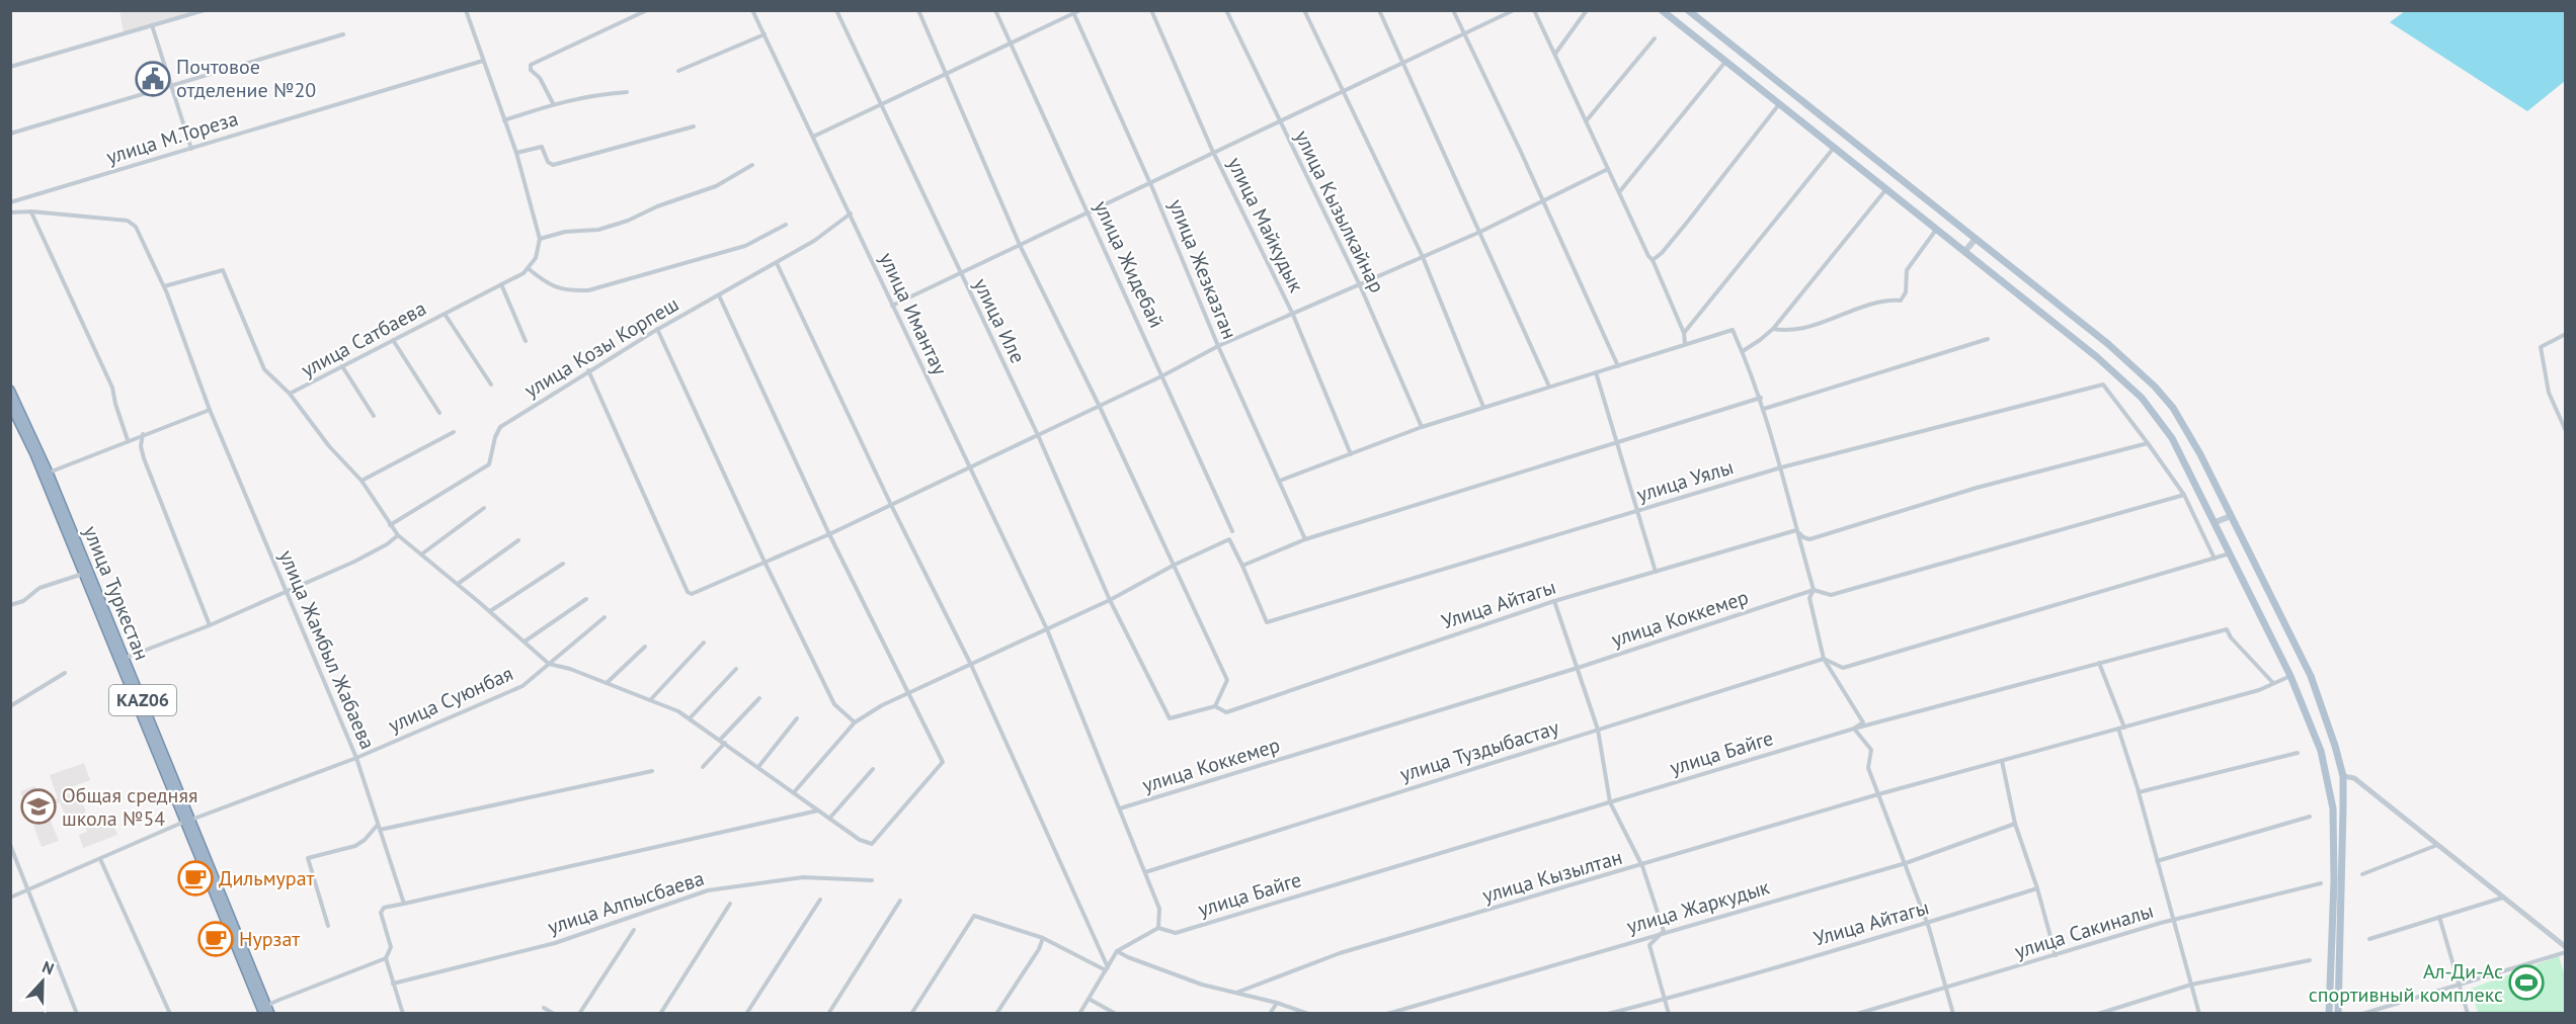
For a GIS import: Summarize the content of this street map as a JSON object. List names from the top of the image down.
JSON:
{
  "streets": {
    "highway": ["улица Туркестан", "KАZ06"],
    "street": [
      "улица М.Тореза",
      "улица Кызылкайнар",
      "улица Майкудык",
      "улица Жидебай",
      "улица Жезказган",
      "улица Имантау",
      "улица Иле",
      "улица Сатбаева",
      "улица Козы Корпеш",
      "улица Уялы",
      "Улица Айтагы",
      "улица Коккемер",
      "улица Жамбыл Жабаева",
      "улица Суюнбая",
      "улица Туздыбастау",
      "улица Байге",
      "улица Кызылтан",
      "улица Алпысбаева",
      "улица Жаркудык",
      "улица Сакиналы"
    ]
  },
  "crossings": [
    ["улица Имантау", "улица Козы Корпеш"],
    ["улица Имантау", "улица Коккемер"],
    ["улица Имантау", "улица Туздыбастау"],
    ["улица Имантау", "улица Байге"],
    ["улица Иле", "Улица Айтагы"],
    ["улица Сатбаева", "улица Жамбыл Жабаева"],
    ["улица Туркестан", "улица Суюнбая"],
    ["улица Жамбыл Жабаева", "улица Суюнбая"],
    ["улица Байге", "улица Кызылтан"]
  ],
  "places": {
    "public building": ["Почтовое отделение №20"],
    "school or university": ["Общая средняя школа №54"],
    "cafe": ["Дильмурат", "Нурзат"],
    "sports": ["Ал-Ди-Ас спортивный комплекс"]
  },
  "north": "top"
}
